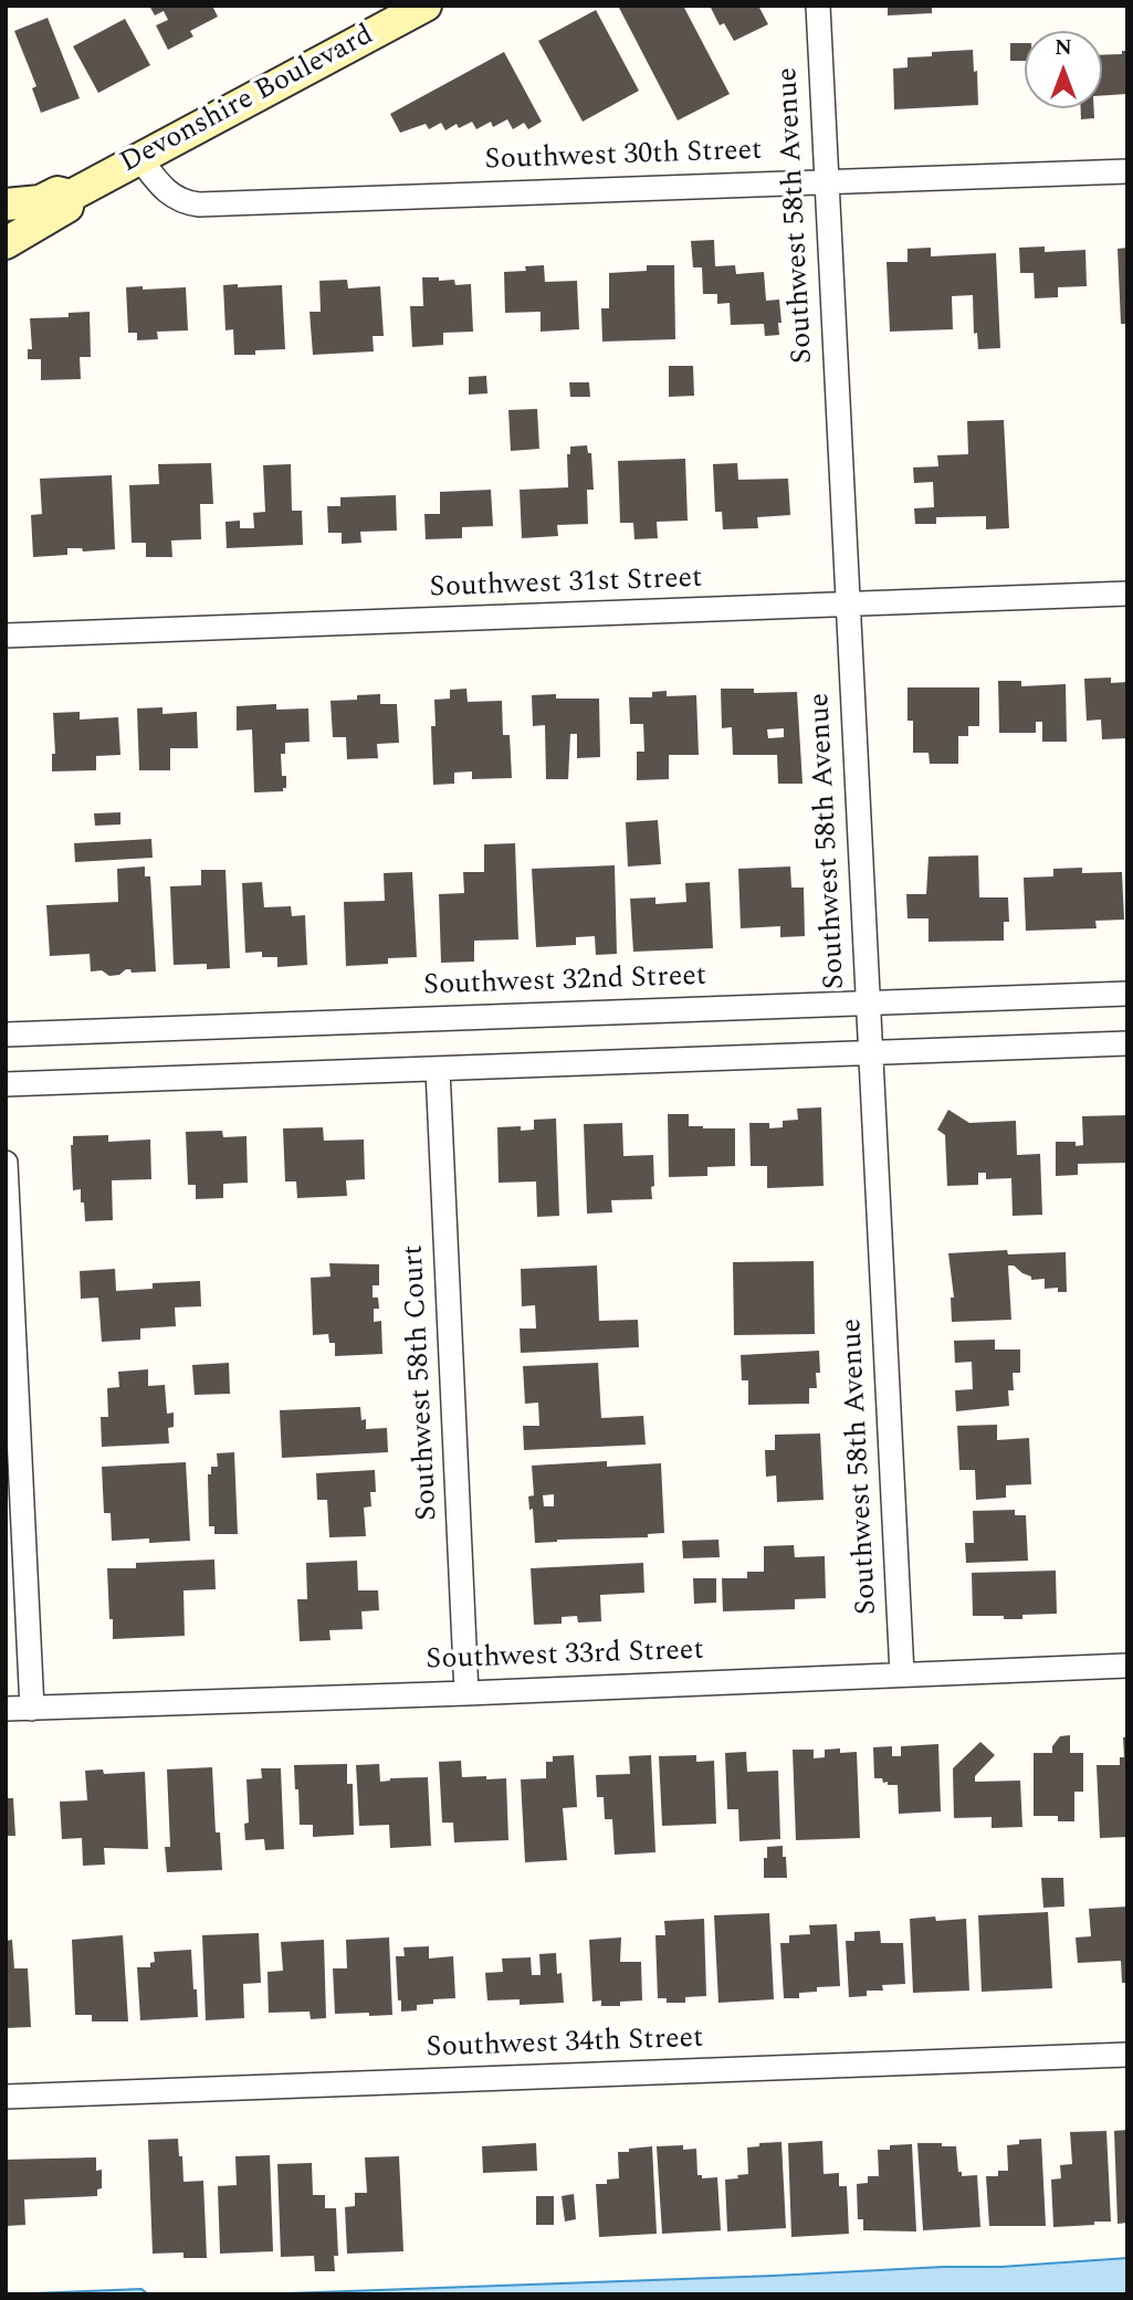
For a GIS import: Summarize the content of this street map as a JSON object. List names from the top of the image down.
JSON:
{
  "streets": {
    "street": [
      "Devonshire Boulevard",
      "Southwest 30th Street",
      "Southwest 58th Avenue",
      "Southwest 31st Street",
      "Southwest 32nd Street",
      "Southwest 58th Court",
      "Southwest 33rd Street",
      "Southwest 34th Street"
    ]
  },
  "crossings": [
    ["Devonshire Boulevard", "Southwest 30th Street"],
    ["Southwest 30th Street", "Southwest 58th Avenue"],
    ["Southwest 58th Avenue", "Southwest 31st Street"],
    ["Southwest 58th Avenue", "Southwest 32nd Street"],
    ["Southwest 58th Avenue", "Southwest 33rd Street"],
    ["Southwest 58th Court", "Southwest 33rd Street"]
  ],
  "north": "top"
}
